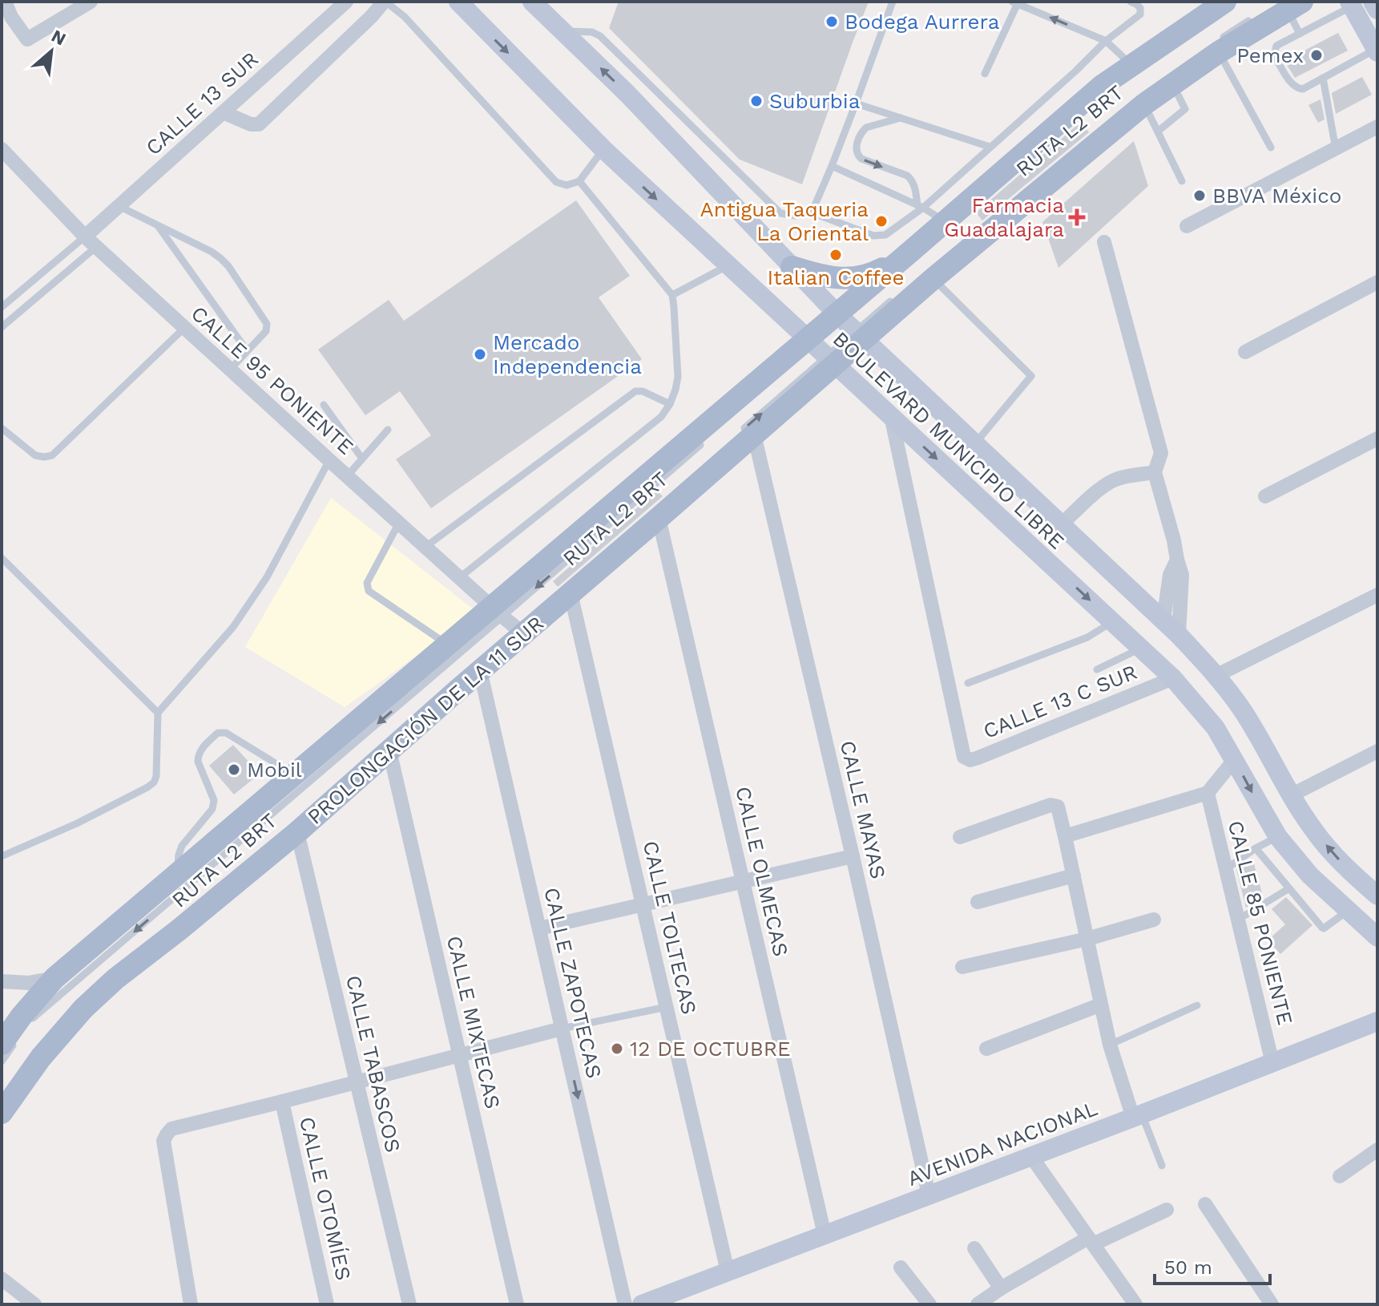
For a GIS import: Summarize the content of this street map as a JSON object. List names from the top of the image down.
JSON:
{
  "streets": {
    "main road": ["BOULEVARD MUNICIPIO LIBRE", "PROLONGACIÓN DE LA 11 SUR", "AVENIDA NACIONAL"],
    "street": [
      "CALLE 13 SUR",
      "CALLE 95 PONIENTE",
      "CALLE 13 C SUR",
      "CALLE MAYAS",
      "CALLE OLMECAS",
      "CALLE 85 PONIENTE",
      "CALLE TOLTECAS",
      "CALLE ZAPOTECAS",
      "CALLE MIXTECAS",
      "CALLE TABASCOS",
      "CALLE OTOMÍES"
    ],
    "lane": ["RUTA L2 BRT"]
  },
  "crossings": [
    ["CALLE 13 SUR", "CALLE 95 PONIENTE"],
    ["RUTA L2 BRT", "CALLE 95 PONIENTE"],
    ["RUTA L2 BRT", "BOULEVARD MUNICIPIO LIBRE"],
    ["RUTA L2 BRT", "PROLONGACIÓN DE LA 11 SUR"],
    ["RUTA L2 BRT", "CALLE TABASCOS"],
    ["CALLE 95 PONIENTE", "PROLONGACIÓN DE LA 11 SUR"],
    ["BOULEVARD MUNICIPIO LIBRE", "CALLE 13 C SUR"],
    ["BOULEVARD MUNICIPIO LIBRE", "PROLONGACIÓN DE LA 11 SUR"],
    ["PROLONGACIÓN DE LA 11 SUR", "CALLE MAYAS"],
    ["PROLONGACIÓN DE LA 11 SUR", "CALLE OLMECAS"],
    ["PROLONGACIÓN DE LA 11 SUR", "CALLE TOLTECAS"],
    ["PROLONGACIÓN DE LA 11 SUR", "CALLE ZAPOTECAS"],
    ["PROLONGACIÓN DE LA 11 SUR", "CALLE MIXTECAS"],
    ["PROLONGACIÓN DE LA 11 SUR", "CALLE TABASCOS"],
    ["CALLE MAYAS", "AVENIDA NACIONAL"],
    ["CALLE OLMECAS", "AVENIDA NACIONAL"],
    ["CALLE 85 PONIENTE", "AVENIDA NACIONAL"],
    ["CALLE TOLTECAS", "AVENIDA NACIONAL"]
  ],
  "one_way": ["CALLE ZAPOTECAS"],
  "places": {
    "other": [
      "Bodega Aurrera",
      "Pemex",
      "Suburbia",
      "BBVA México",
      "Antigua Taqueria La Oriental",
      "Italian Coffee",
      "Mercado Independencia",
      "Mobil",
      "12 DE OCTUBRE"
    ],
    "health": ["Farmacia Guadalajara"]
  },
  "scale_bar": "50 m",
  "north": "top right"
}
